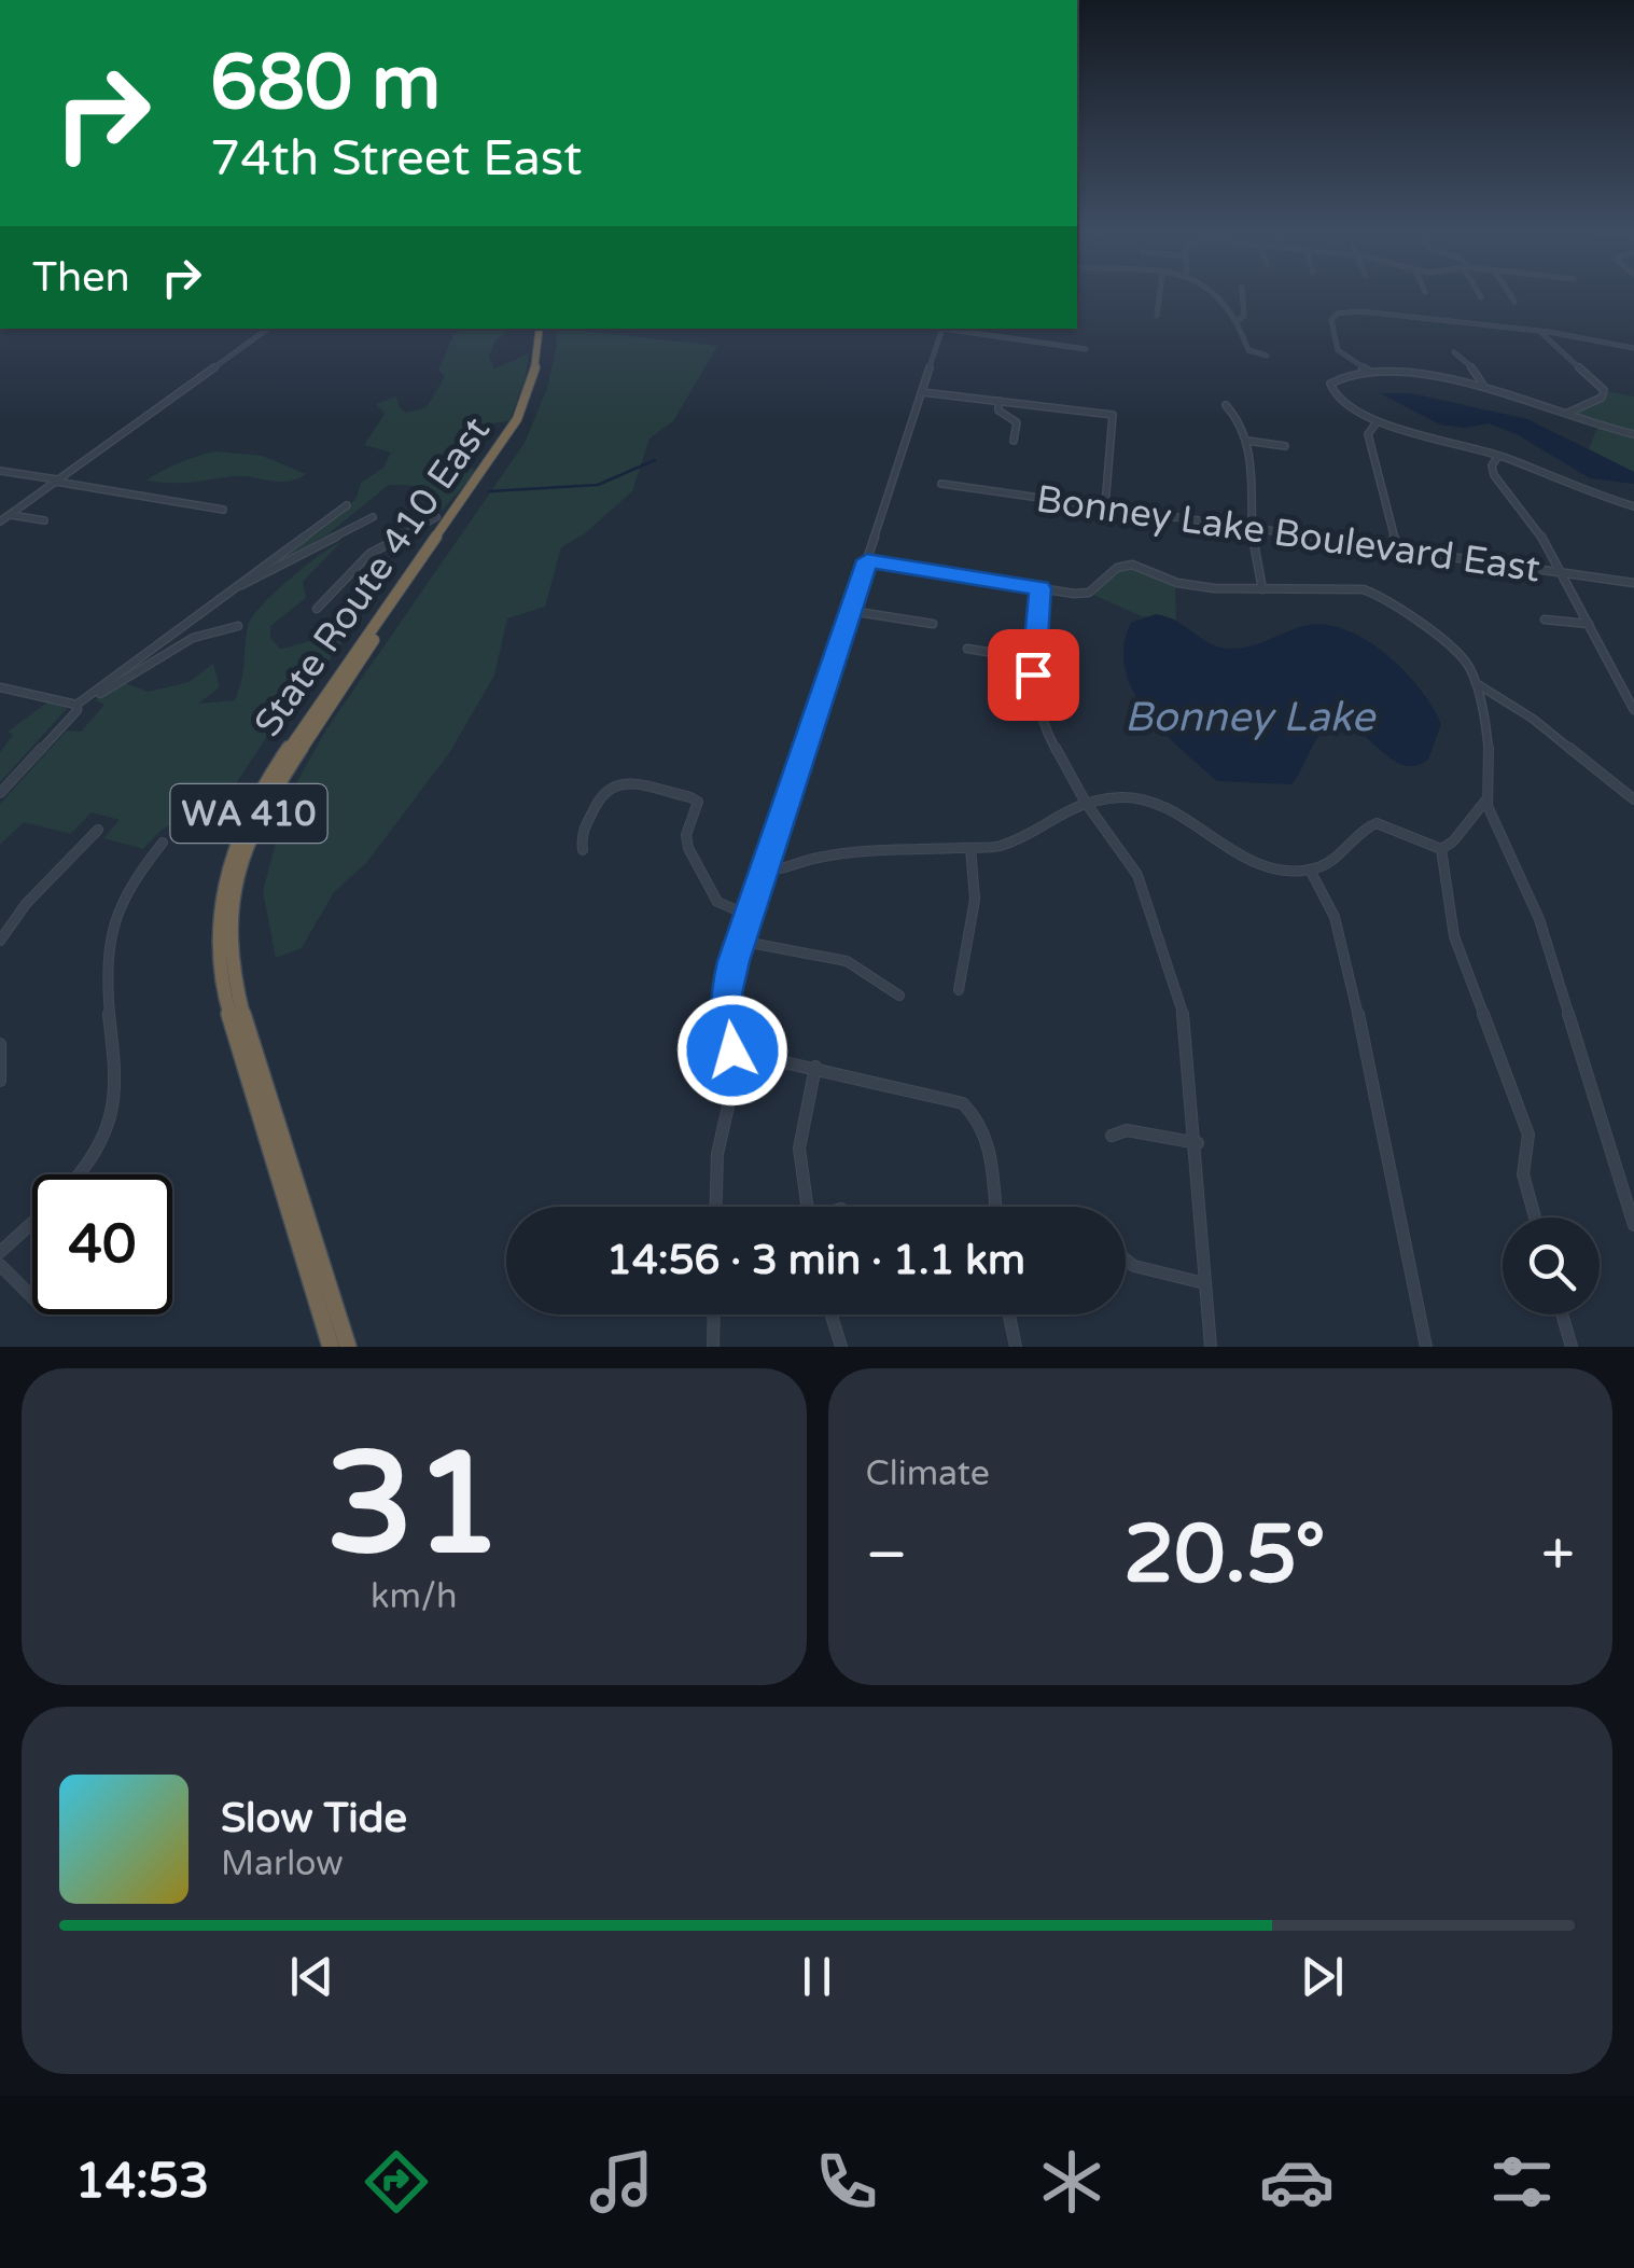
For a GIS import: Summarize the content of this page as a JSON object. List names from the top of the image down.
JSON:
{
  "streets": {
    "highway": ["State Route 410 East", "WA 410"],
    "street": ["Bonney Lake Boulevard East"]
  },
  "water": ["Bonney Lake"],
  "page": {
    "turn": ["680 m", "74th Street East"],
    "then": "Then",
    "limit": "40",
    "trip": "14:56 · 3 min · 1.1 km",
    "tile": [
      ["31", "km/h"],
      "Climate"
    ],
    "heat": ["−", "20.5°", "+"],
    "song": ["Slow Tide", "Marlow"],
    "tabs": "14:53"
  }
}
